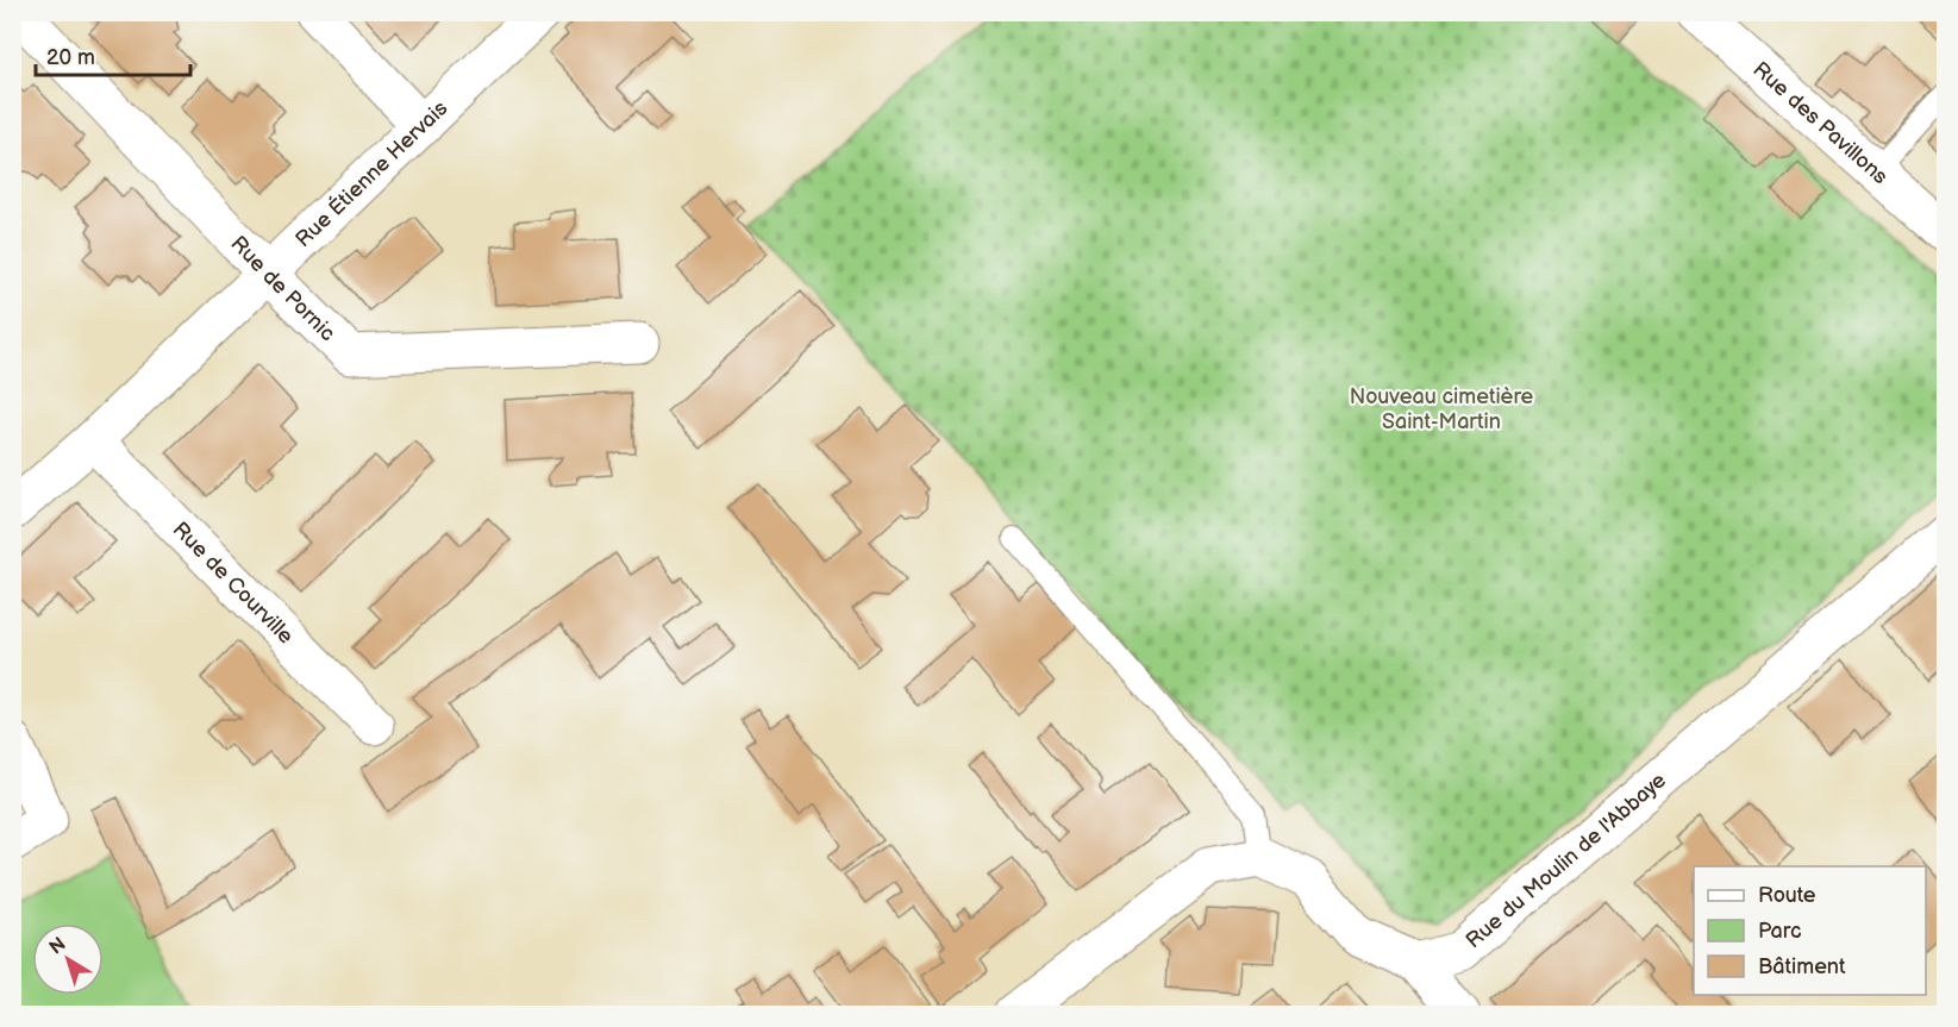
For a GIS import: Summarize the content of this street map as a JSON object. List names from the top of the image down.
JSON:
{
  "streets": {
    "street": [
      "Rue des Pavillons",
      "Rue Étienne Hervais",
      "Rue de Pornic",
      "Rue de Courville",
      "Rue du Moulin de l'Abbaye"
    ]
  },
  "crossings": [
    ["Rue Étienne Hervais", "Rue de Pornic"],
    ["Rue Étienne Hervais", "Rue de Courville"]
  ],
  "parks": ["Nouveau cimetière Saint-Martin"],
  "legend": ["Route", "Parc", "Bâtiment"],
  "scale_bar": "20 m",
  "north": "top left"
}
